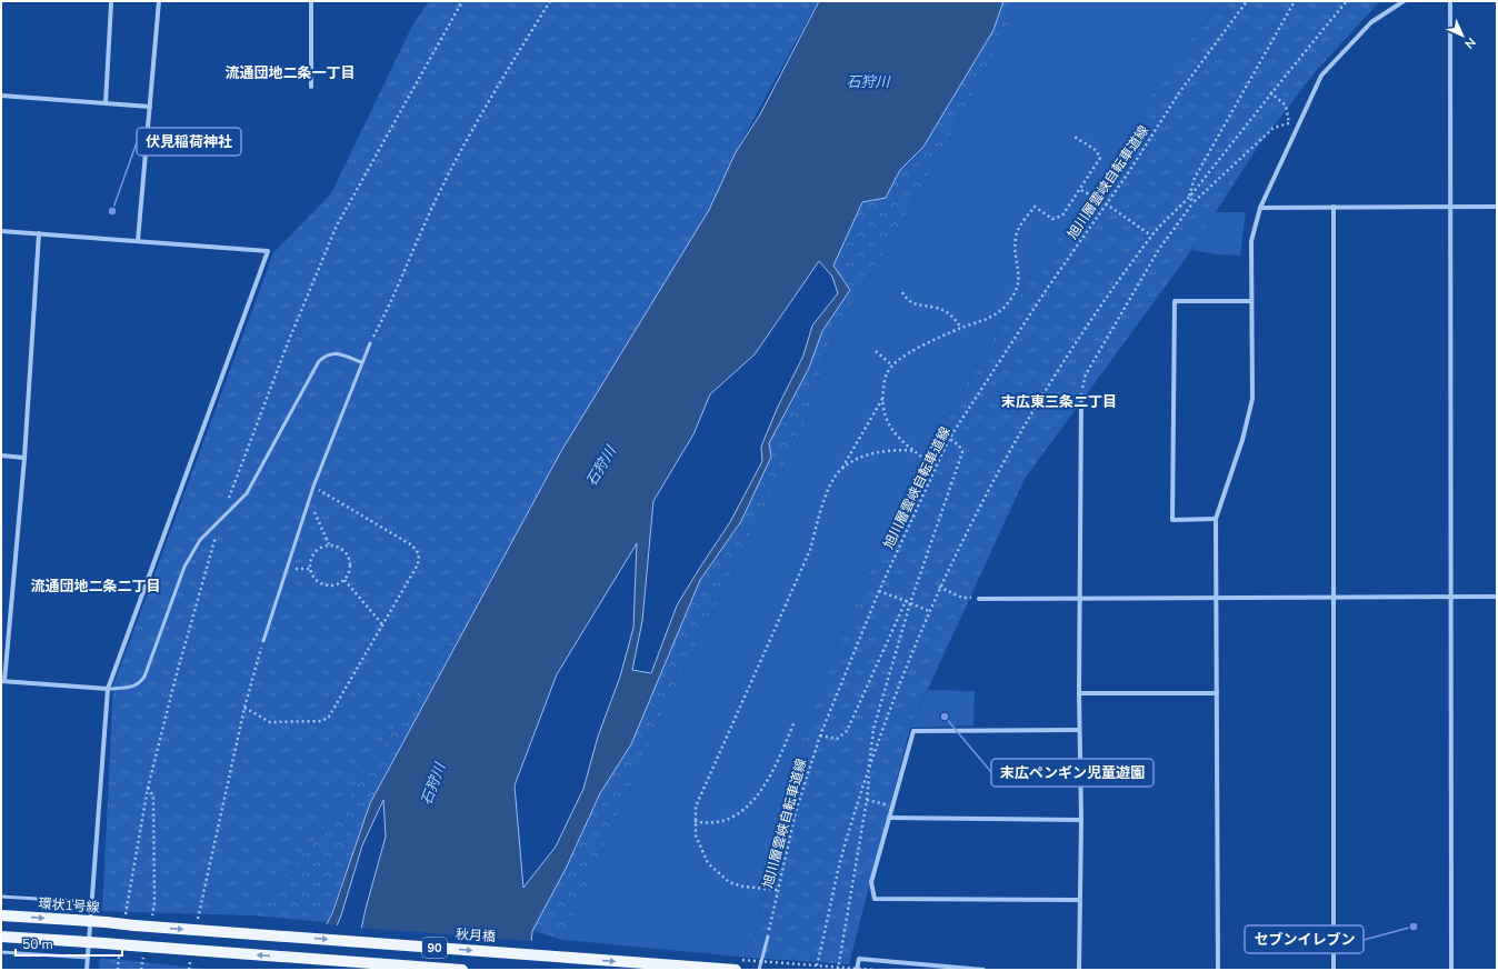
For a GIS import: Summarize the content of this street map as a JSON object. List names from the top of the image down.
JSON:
{
  "streets": {
    "main road": ["環状1号線", "秋月橋", "90"],
    "path": ["旭川層雲峡自転車道線"]
  },
  "crossings": [
    ["環状1号線", "秋月橋"]
  ],
  "districts": ["流通団地二条一丁目", "末広東三条二丁目", "流通団地二条二丁目"],
  "water": ["石狩川"],
  "places": ["伏見稲荷神社", "末広ペンギン児童遊園", "セブンイレブン"],
  "scale_bar": "50 m",
  "north": "bottom right"
}
